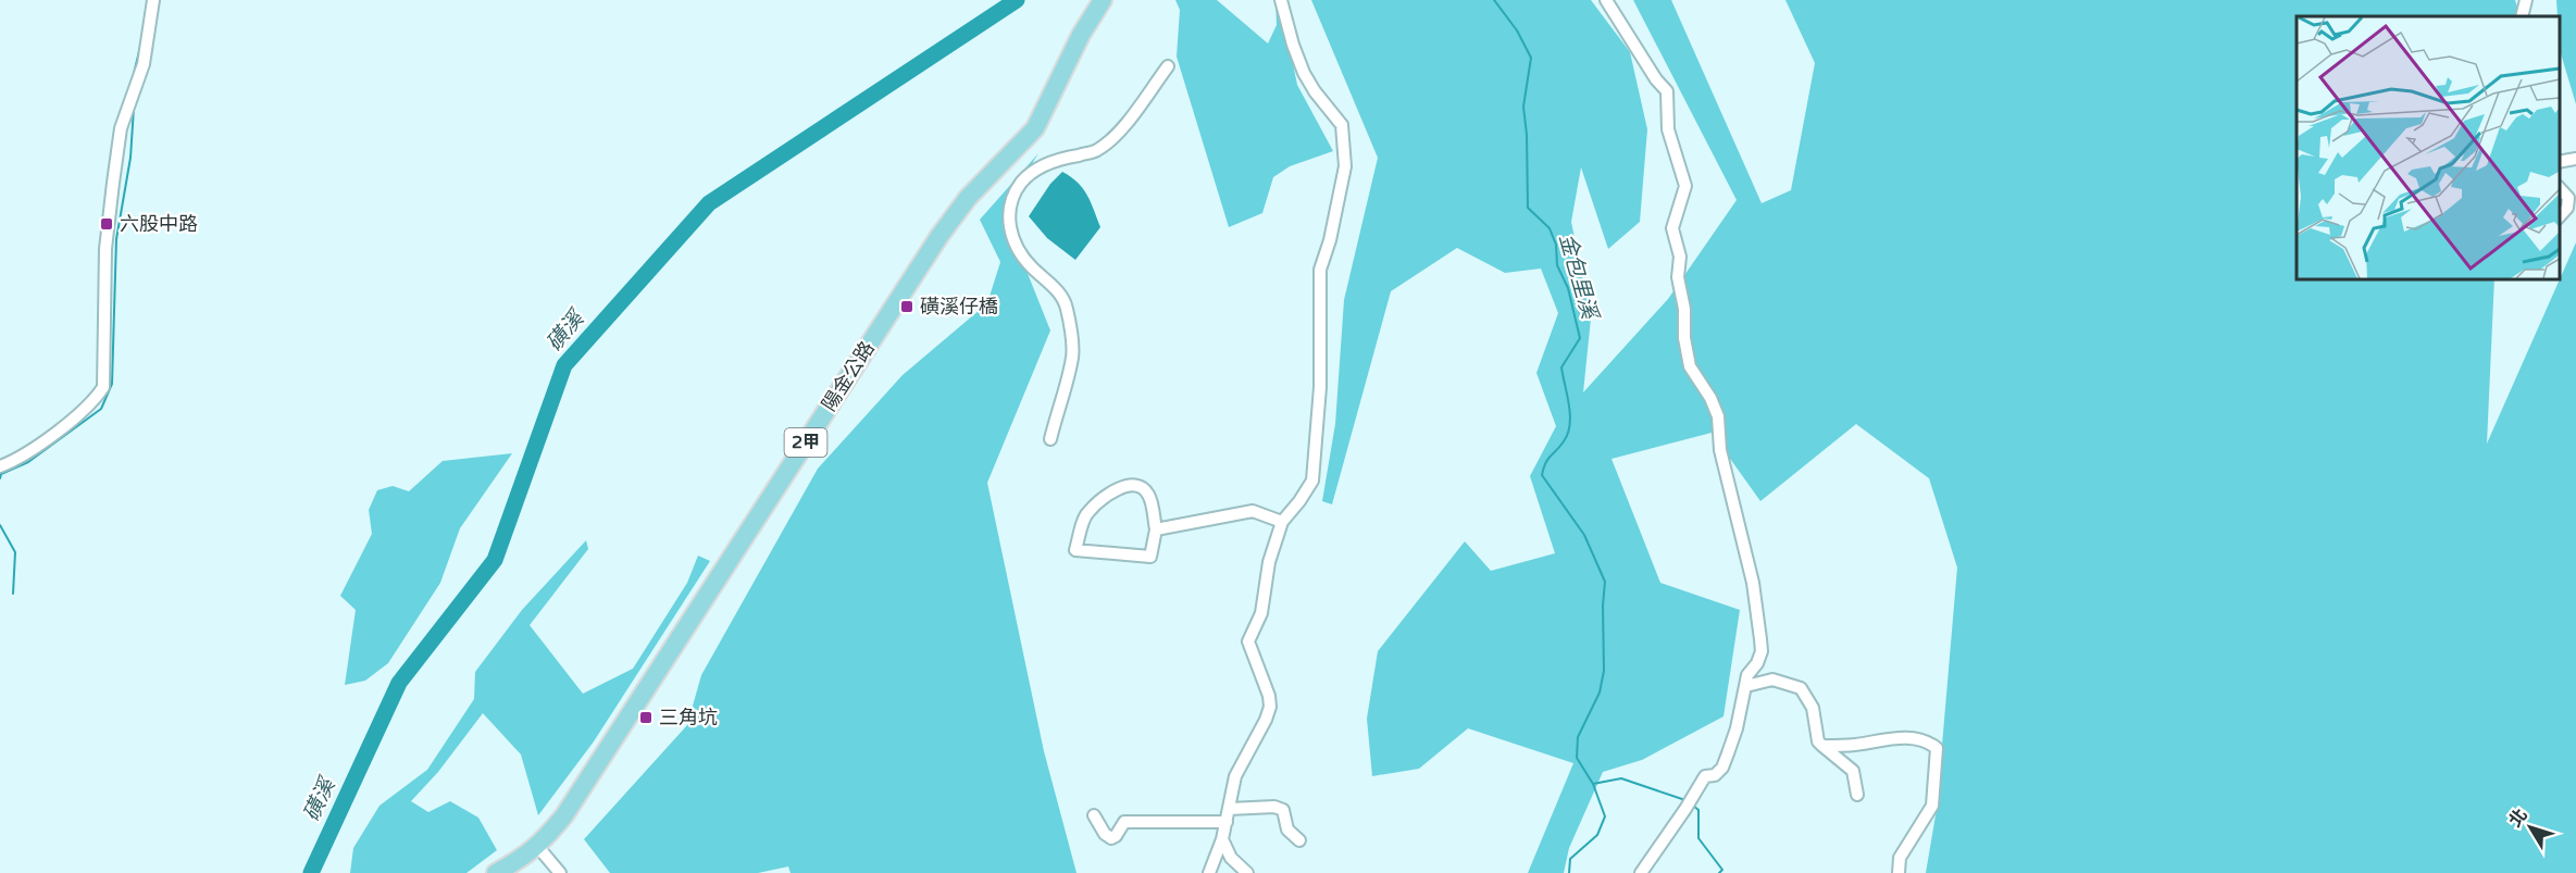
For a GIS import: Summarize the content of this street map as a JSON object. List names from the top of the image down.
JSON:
{
  "streets": {
    "main road": ["陽金公路", "2甲"]
  },
  "water": ["金包里溪", "磺溪"],
  "places": {
    "transit": ["六股中路", "磺溪仔橋", "三角坑"]
  },
  "north": "top left"
}
